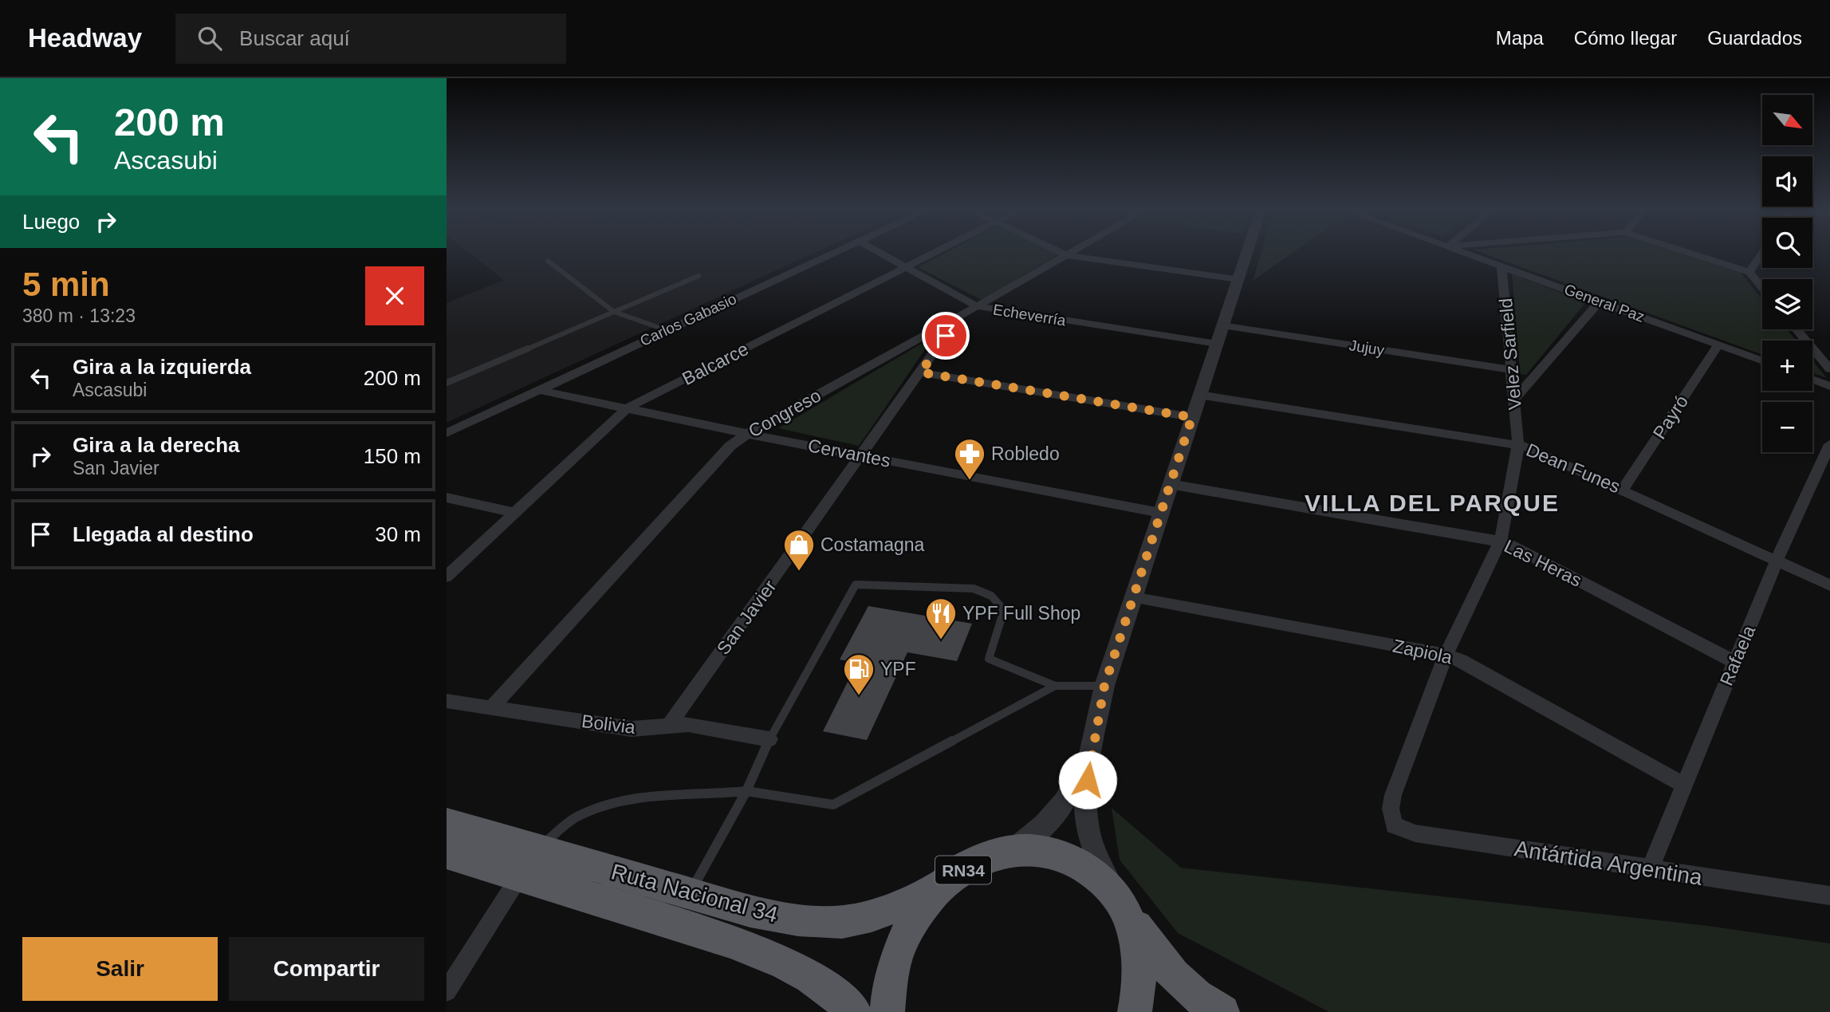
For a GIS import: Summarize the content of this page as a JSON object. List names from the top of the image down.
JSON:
{
  "streets": {
    "highway": ["RN34", "Ruta Nacional 34"],
    "street": [
      "General Paz",
      "Echeverría",
      "Carlos Gabasio",
      "Jujuy",
      "Velez Sarfield",
      "Balcarce",
      "Congreso",
      "Payró",
      "Cervantes",
      "Dean Funes",
      "Las Heras",
      "San Javier",
      "Zapiola",
      "Rafaela",
      "Bolivia",
      "Antártida Argentina"
    ]
  },
  "crossings": [
    ["General Paz", "Velez Sarfield"],
    ["General Paz", "Payró"],
    ["Echeverría", "Balcarce"],
    ["Echeverría", "Congreso"],
    ["Carlos Gabasio", "Cervantes"],
    ["Jujuy", "Velez Sarfield"],
    ["Velez Sarfield", "Dean Funes"],
    ["Velez Sarfield", "Las Heras"],
    ["Velez Sarfield", "Zapiola"],
    ["Velez Sarfield", "Antártida Argentina"],
    ["Balcarce", "Cervantes"],
    ["Congreso", "Cervantes"],
    ["Congreso", "San Javier"],
    ["Congreso", "Bolivia"],
    ["Payró", "Dean Funes"],
    ["Cervantes", "San Javier"],
    ["Dean Funes", "Rafaela"],
    ["Las Heras", "Rafaela"],
    ["San Javier", "Bolivia"],
    ["Zapiola", "Rafaela"],
    ["Rafaela", "Antártida Argentina"]
  ],
  "districts": ["VILLA DEL PARQUE"],
  "places": {
    "pharmacy": ["Robledo"],
    "shop": ["Costamagna"],
    "restaurant": ["YPF Full Shop"],
    "fuel station": ["YPF"]
  },
  "north": "bottom right",
  "page": {
    "header": "Headway",
    "search": "Buscar aquí",
    "nav": ["Mapa", "Cómo llegar", "Guardados"],
    "turn": ["200 m", "Ascasubi"],
    "map_buttons": ["+", "−"],
    "then": "Luego",
    "heading": ["5 min", "380 m · 13:23"],
    "list": [
      {
        "name": "Gira a la izquierda",
        "note": "Ascasubi",
        "value": "200 m"
      },
      {
        "name": "Gira a la derecha",
        "note": "San Javier",
        "value": "150 m"
      },
      {
        "name": "Llegada al destino",
        "value": "30 m"
      }
    ],
    "buttons": ["Salir", "Compartir"]
  }
}
